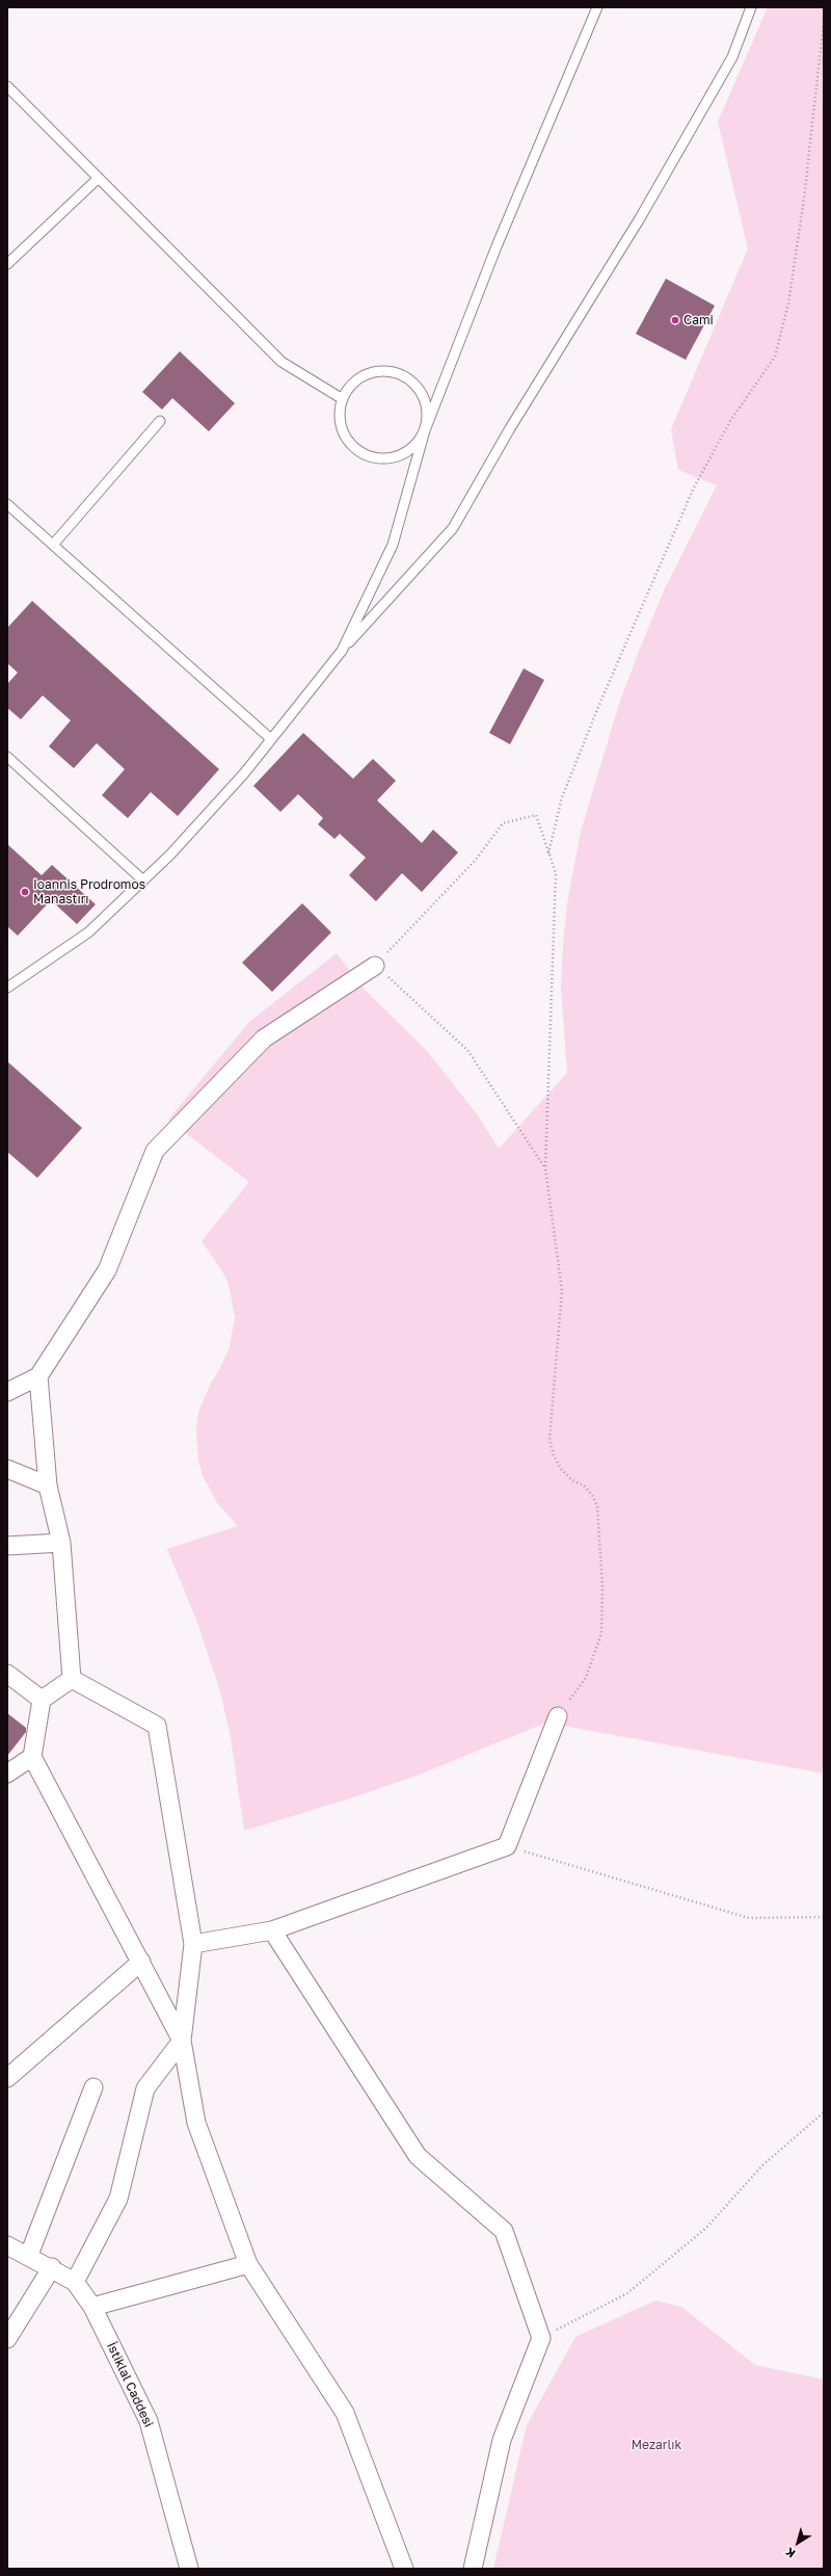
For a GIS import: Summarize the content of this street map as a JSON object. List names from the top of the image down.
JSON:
{
  "streets": {
    "street": ["İstiklal Caddesi"]
  },
  "parks": ["Mezarlık"],
  "places": ["Cami", "Ioannis Prodromos Manastırı"],
  "north": "bottom left"
}
